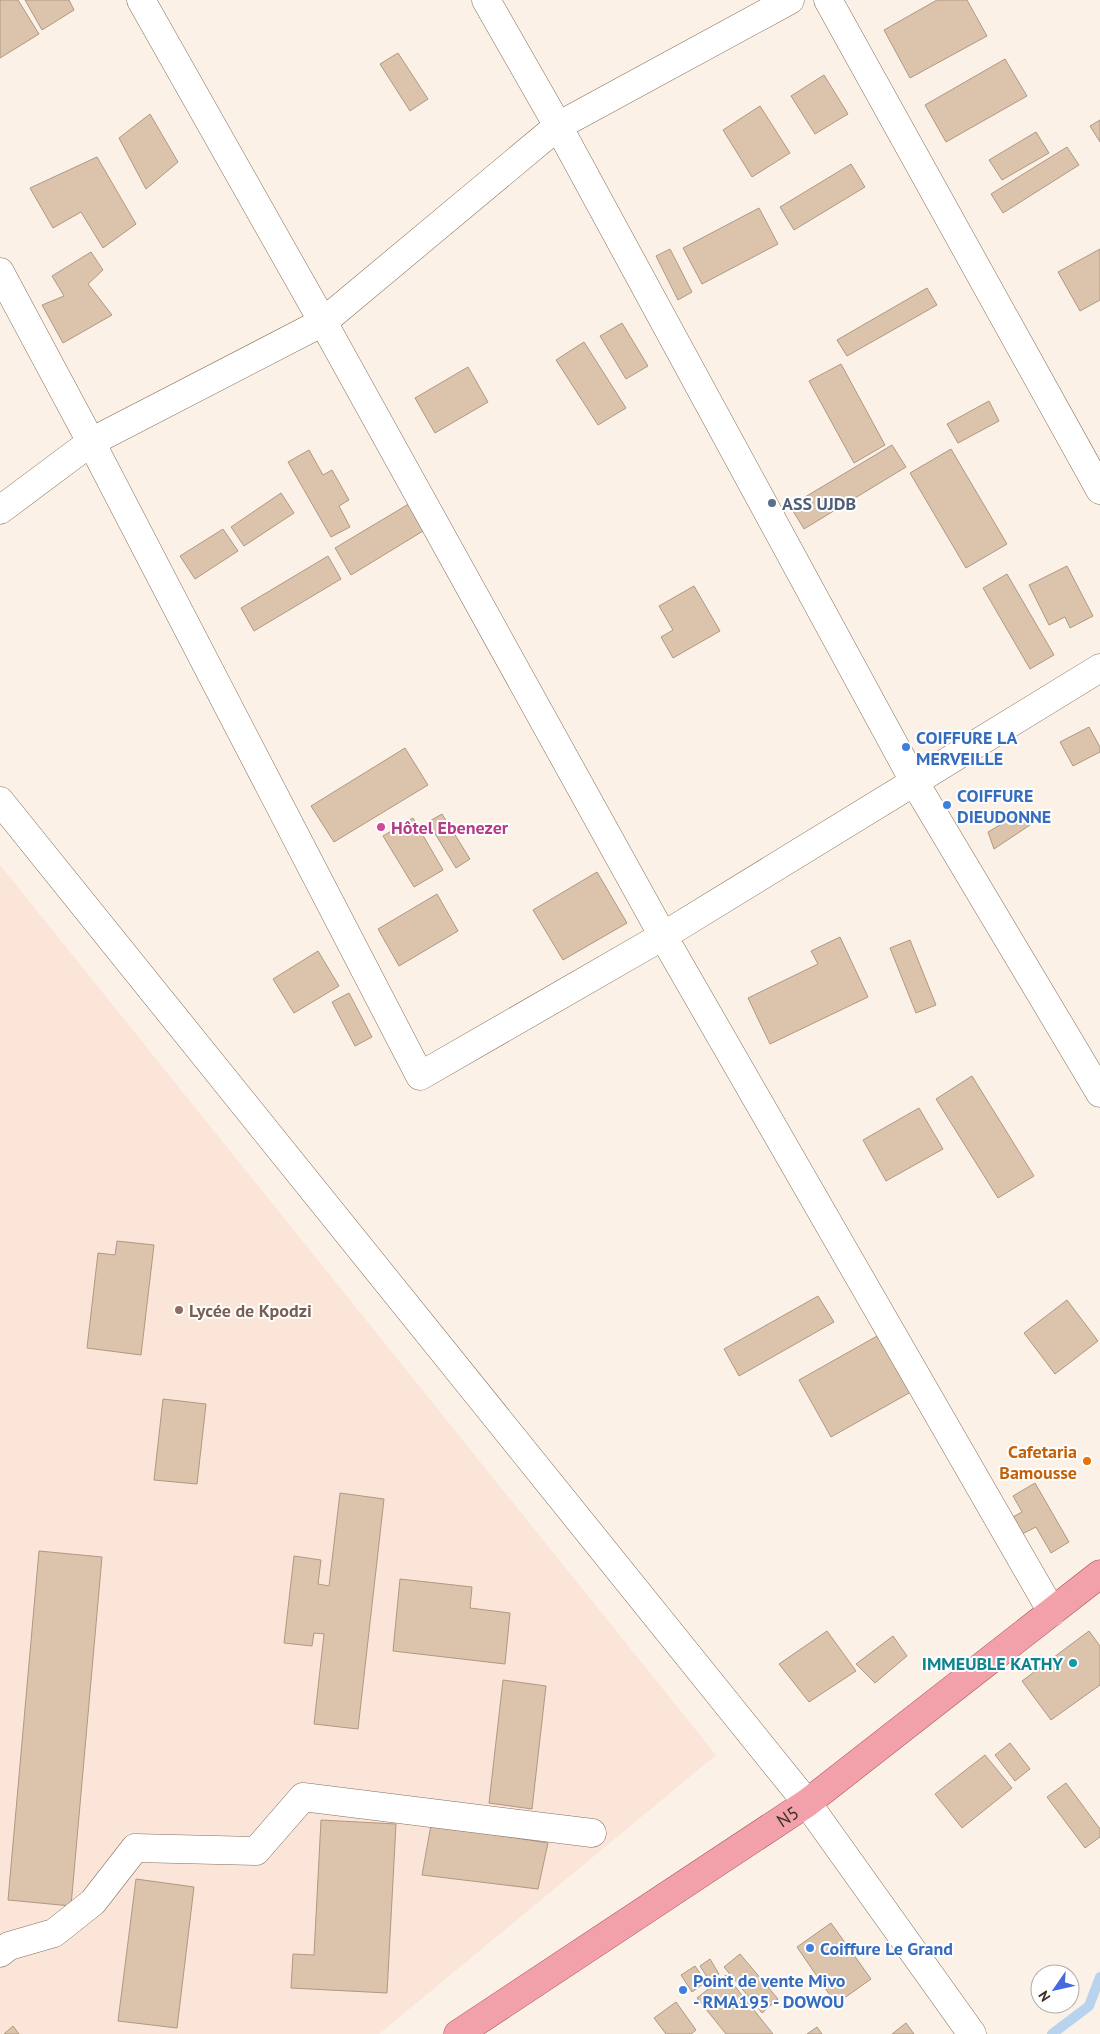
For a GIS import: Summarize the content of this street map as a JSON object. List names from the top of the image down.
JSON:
{
  "streets": {
    "main road": ["N5"]
  },
  "places": [
    "ASS UJDB",
    "COIFFURE LA MERVEILLE",
    "COIFFURE DIEUDONNE",
    "Hôtel Ebenezer",
    "Lycée de Kpodzi",
    "Cafetaria Bamousse",
    "IMMEUBLE KATHY",
    "Coiffure Le Grand",
    "Point de vente Mivo - RMA195 - DOWOU"
  ],
  "north": "bottom left"
}
